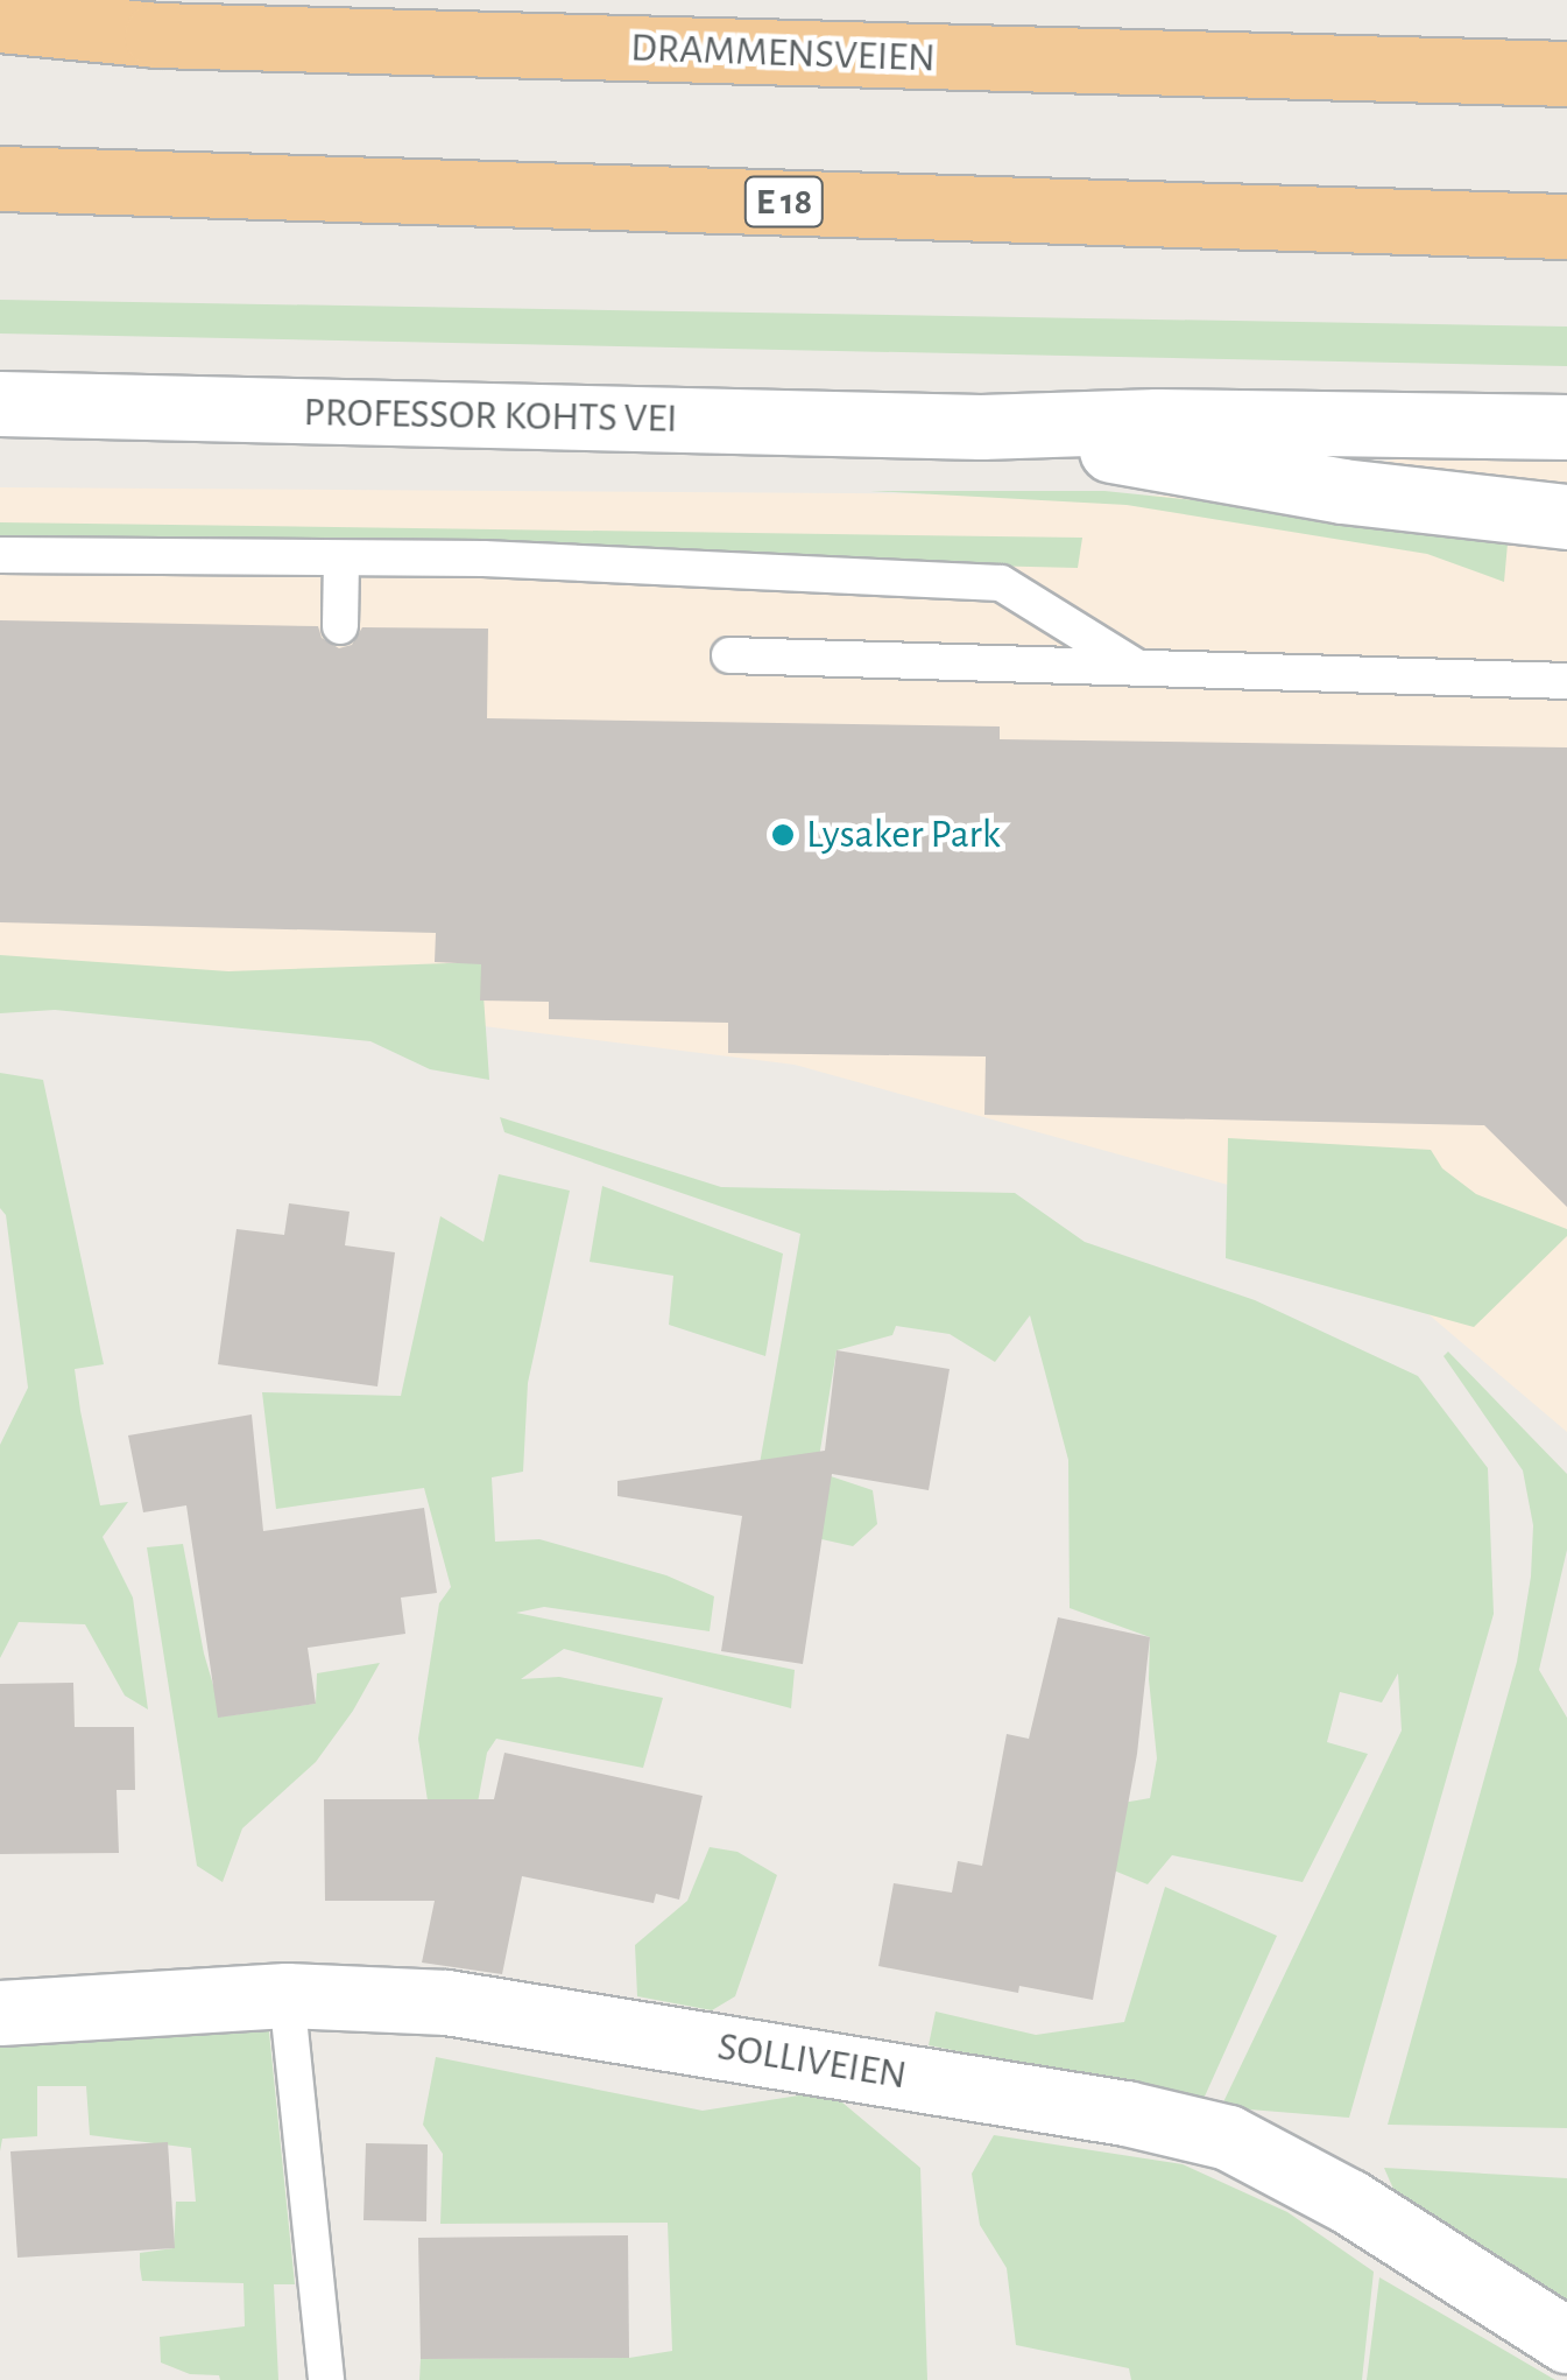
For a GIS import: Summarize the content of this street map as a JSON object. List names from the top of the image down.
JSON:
{
  "streets": {
    "highway": ["DRAMMENSVEIEN", "E 18"],
    "main road": ["PROFESSOR KOHTS VEI", "SOLLIVEIEN"]
  },
  "places": ["Lysaker Park"]
}
